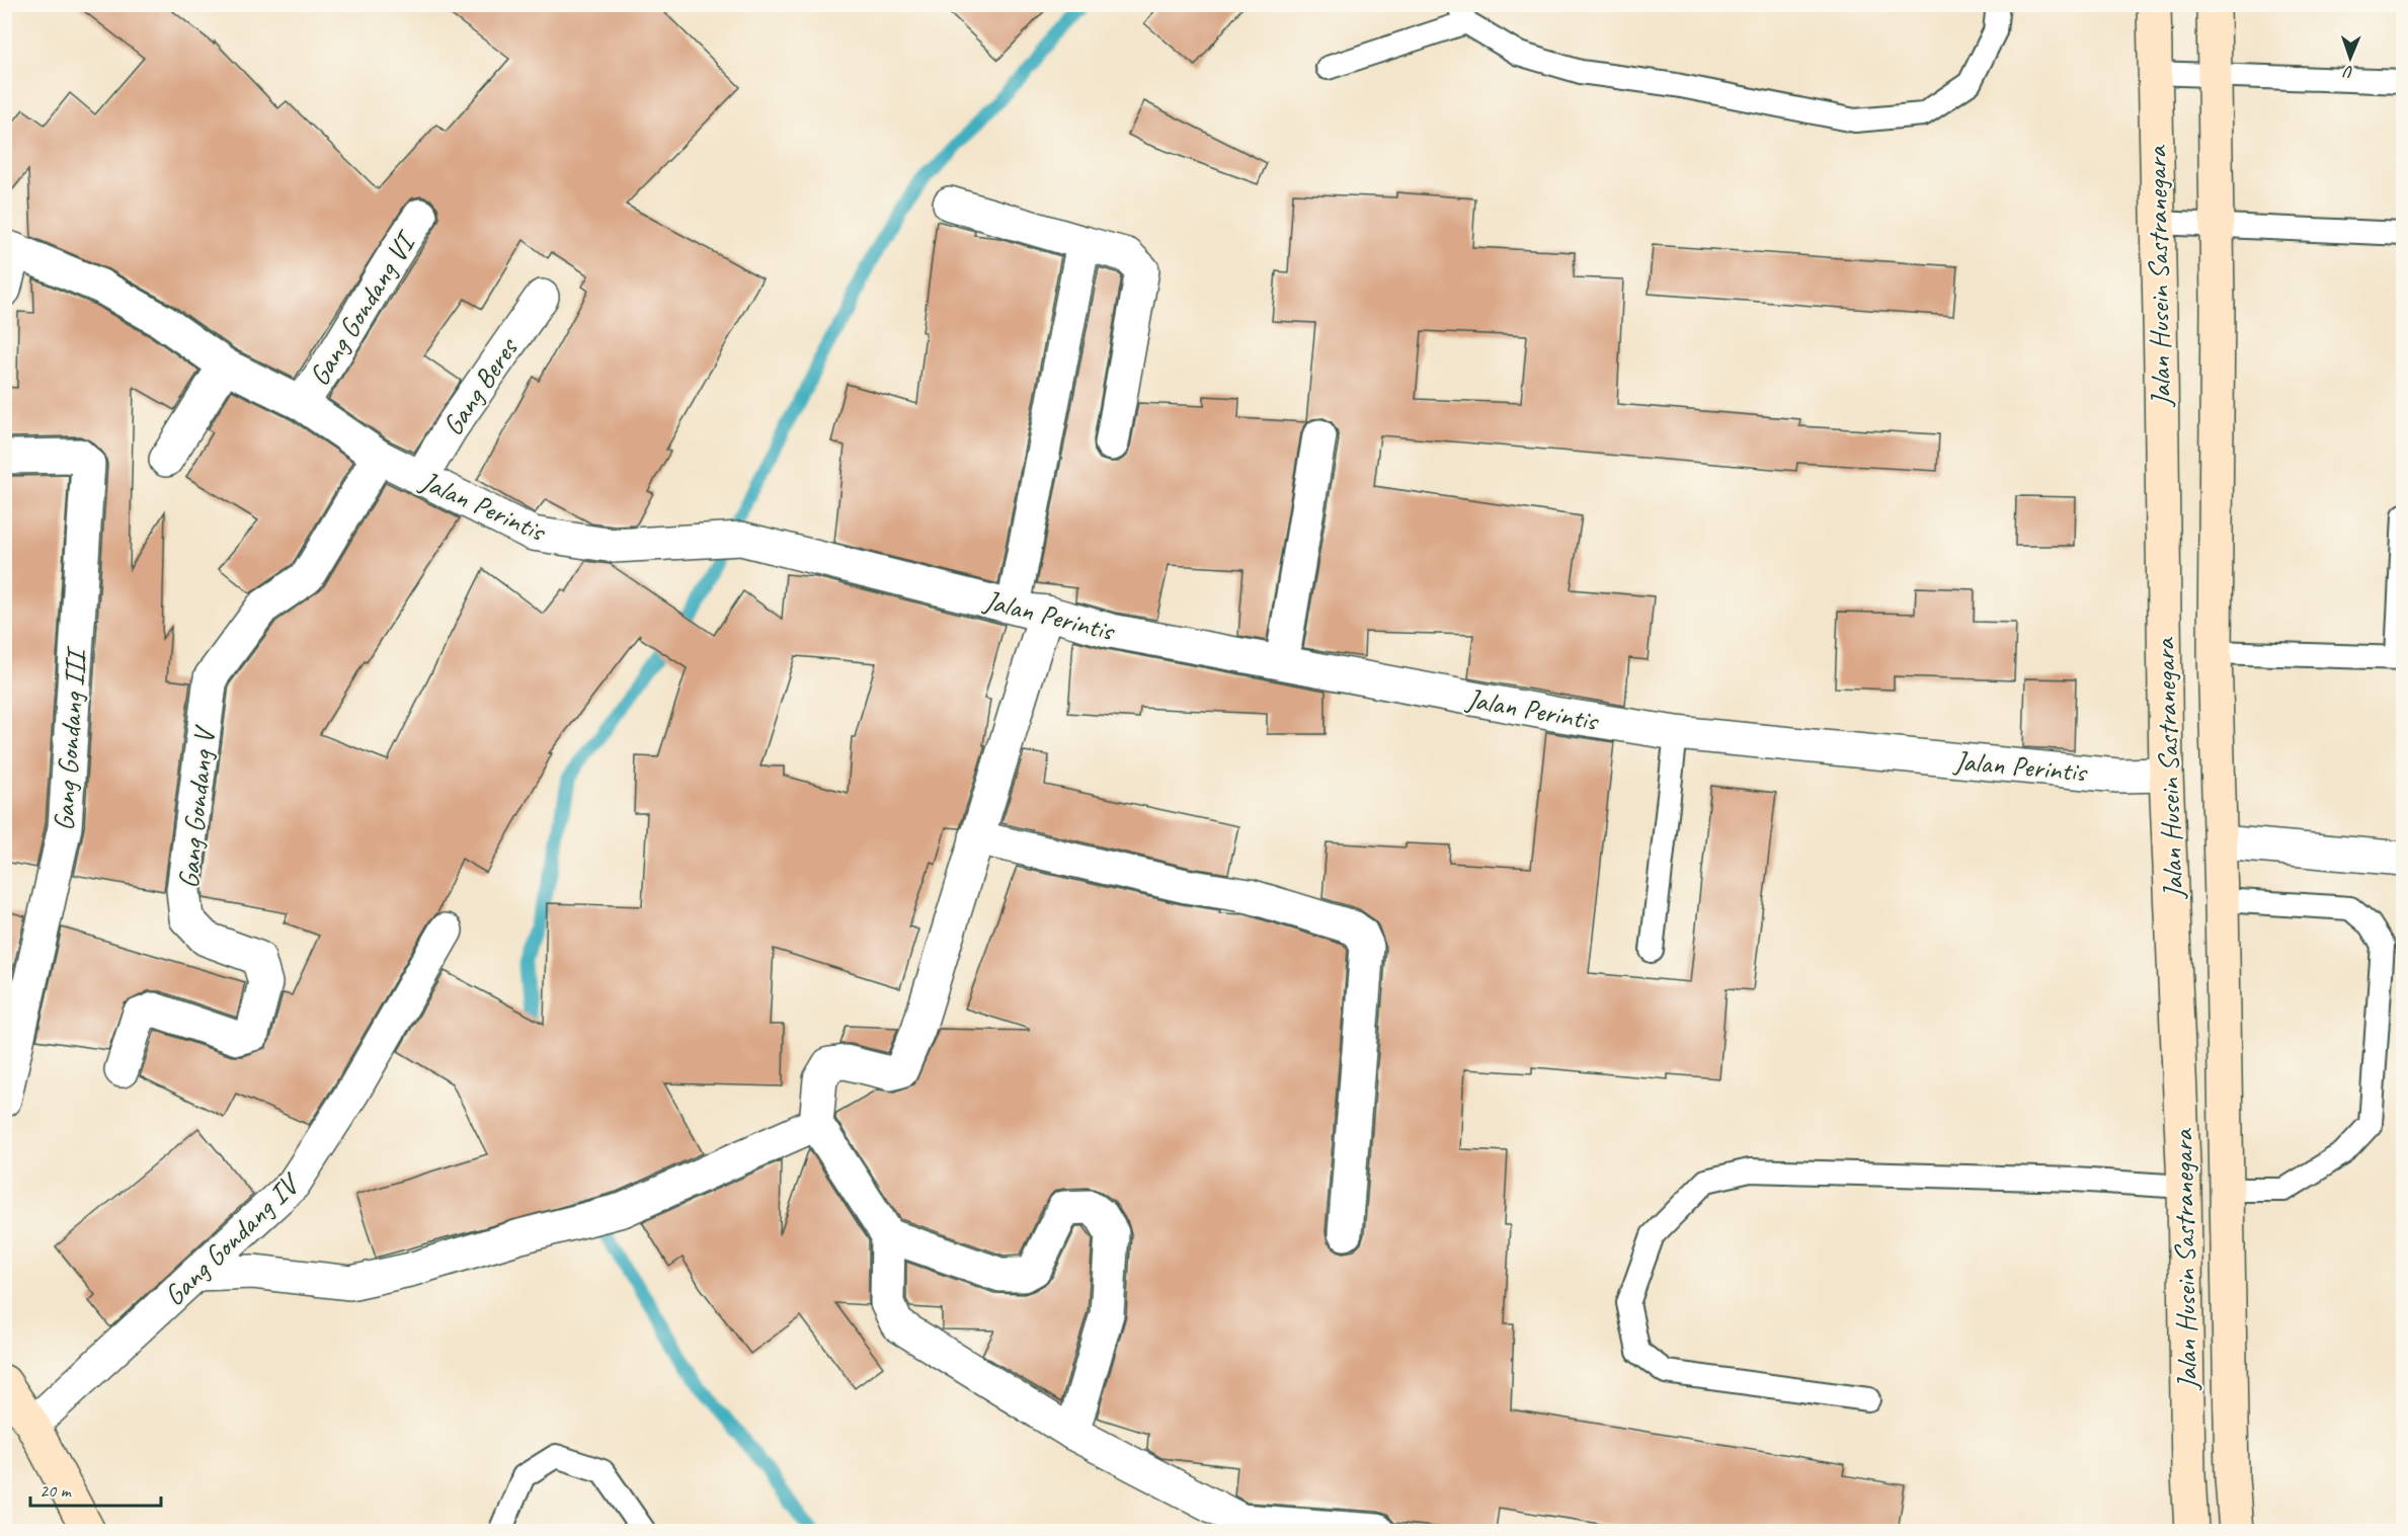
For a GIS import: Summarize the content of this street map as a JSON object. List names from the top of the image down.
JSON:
{
  "streets": {
    "main road": ["Jalan Husein Sastranegara"],
    "street": [
      "Gang Gondang VI",
      "Gang Beres",
      "Jalan Perintis",
      "Gang Gondang III",
      "Gang Gondang V",
      "Gang Gondang IV"
    ]
  },
  "crossings": [
    ["Jalan Husein Sastranegara", "Jalan Perintis"],
    ["Gang Gondang VI", "Jalan Perintis"],
    ["Gang Beres", "Jalan Perintis"],
    ["Jalan Perintis", "Gang Gondang V"]
  ],
  "scale_bar": "20 m",
  "north": "bottom"
}
